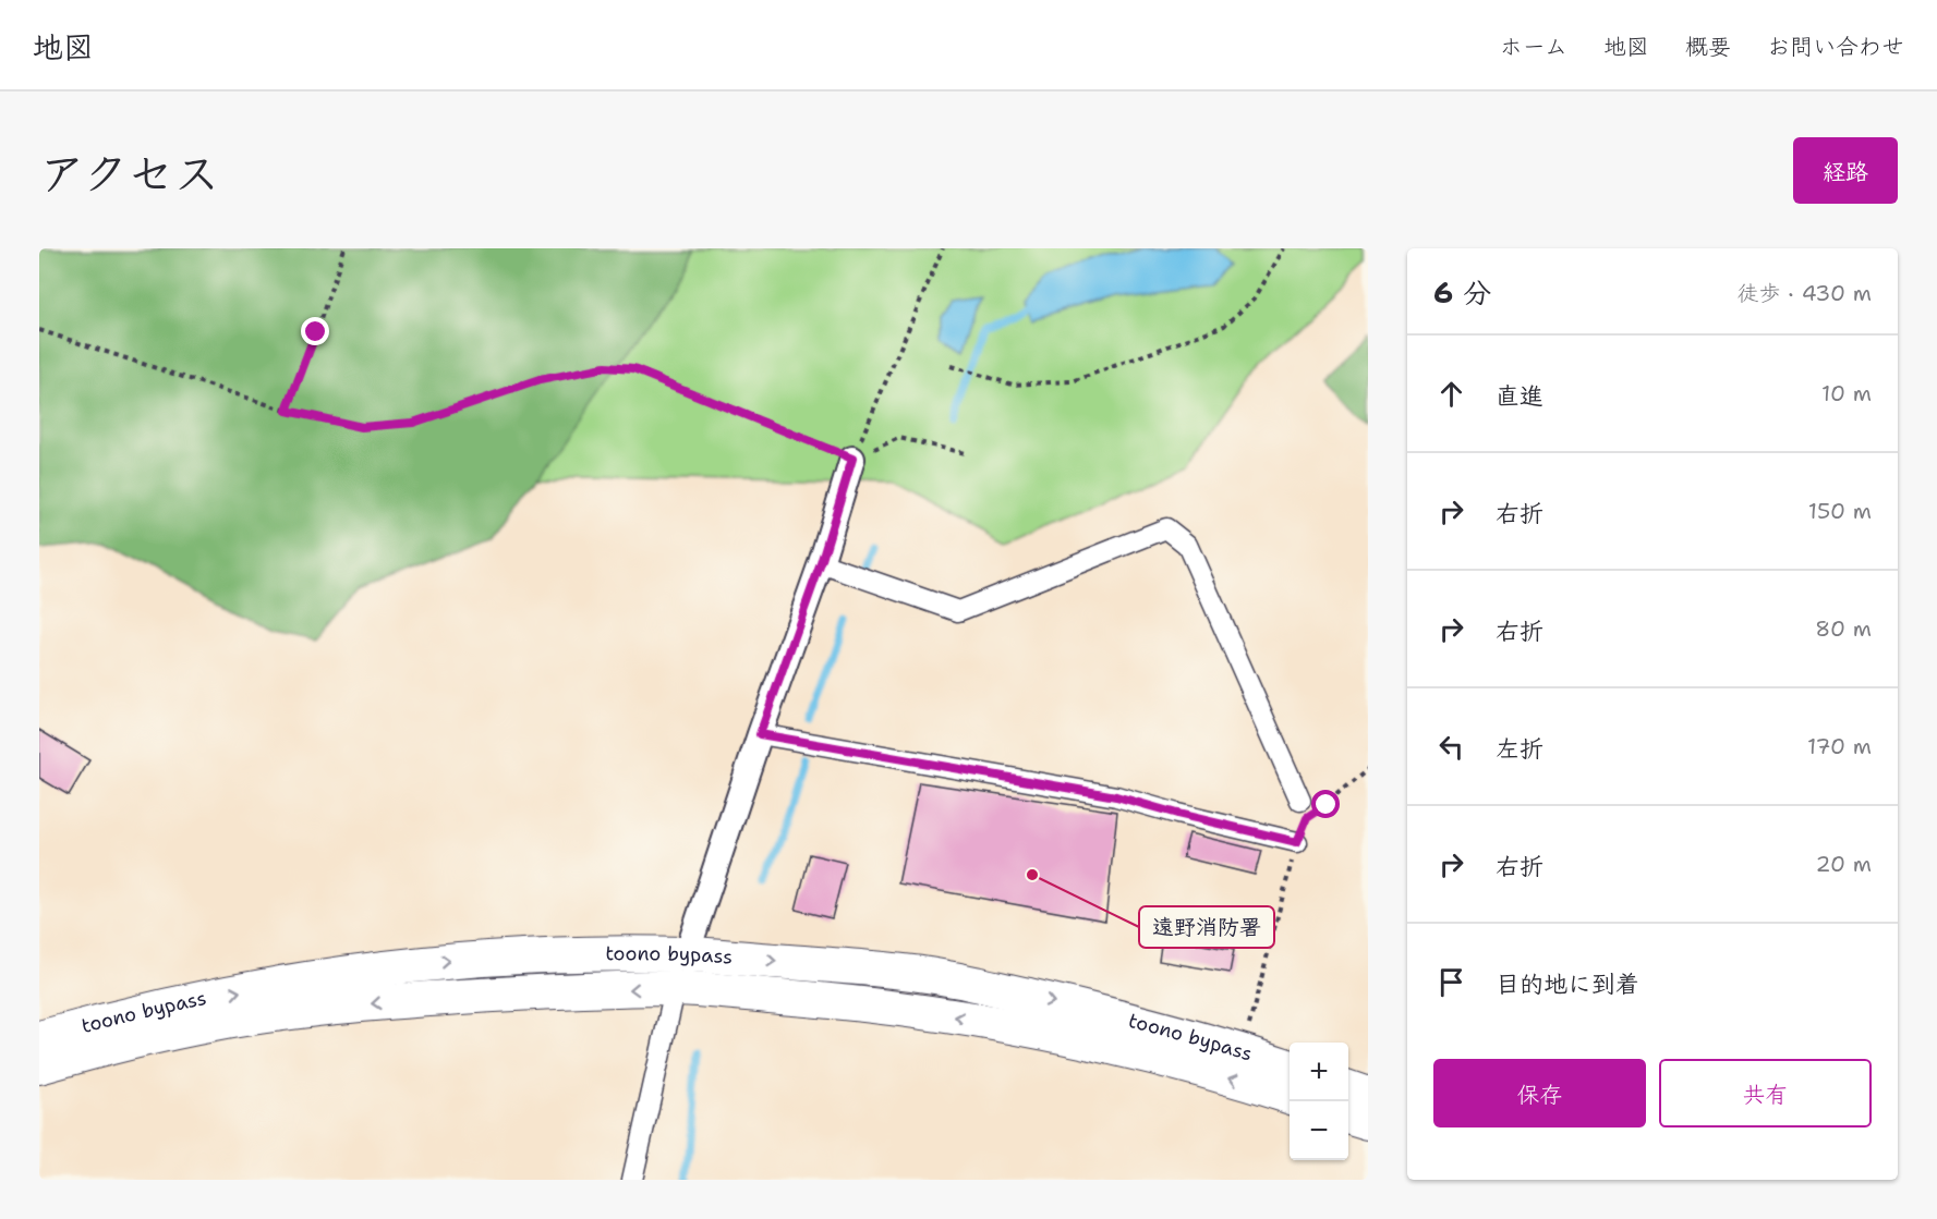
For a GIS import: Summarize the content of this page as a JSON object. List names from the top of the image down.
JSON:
{
  "streets": {
    "highway": ["toono bypass"]
  },
  "places": ["遠野消防署"],
  "page": {
    "header": "地図",
    "nav": [
      "ホーム",
      "地図",
      "概要",
      "お問い合わせ"
    ],
    "title": "アクセス",
    "buttons": [
      "経路",
      ["保存", "共有"]
    ],
    "heading": ["6 分", "徒歩 · 430 m"],
    "list": [
      ["直進", "10 m"],
      ["右折", "150 m"],
      ["右折", "80 m"],
      ["左折", "170 m"],
      ["右折", "20 m"],
      "目的地に到着"
    ],
    "map_buttons": ["+", "−"]
  }
}
